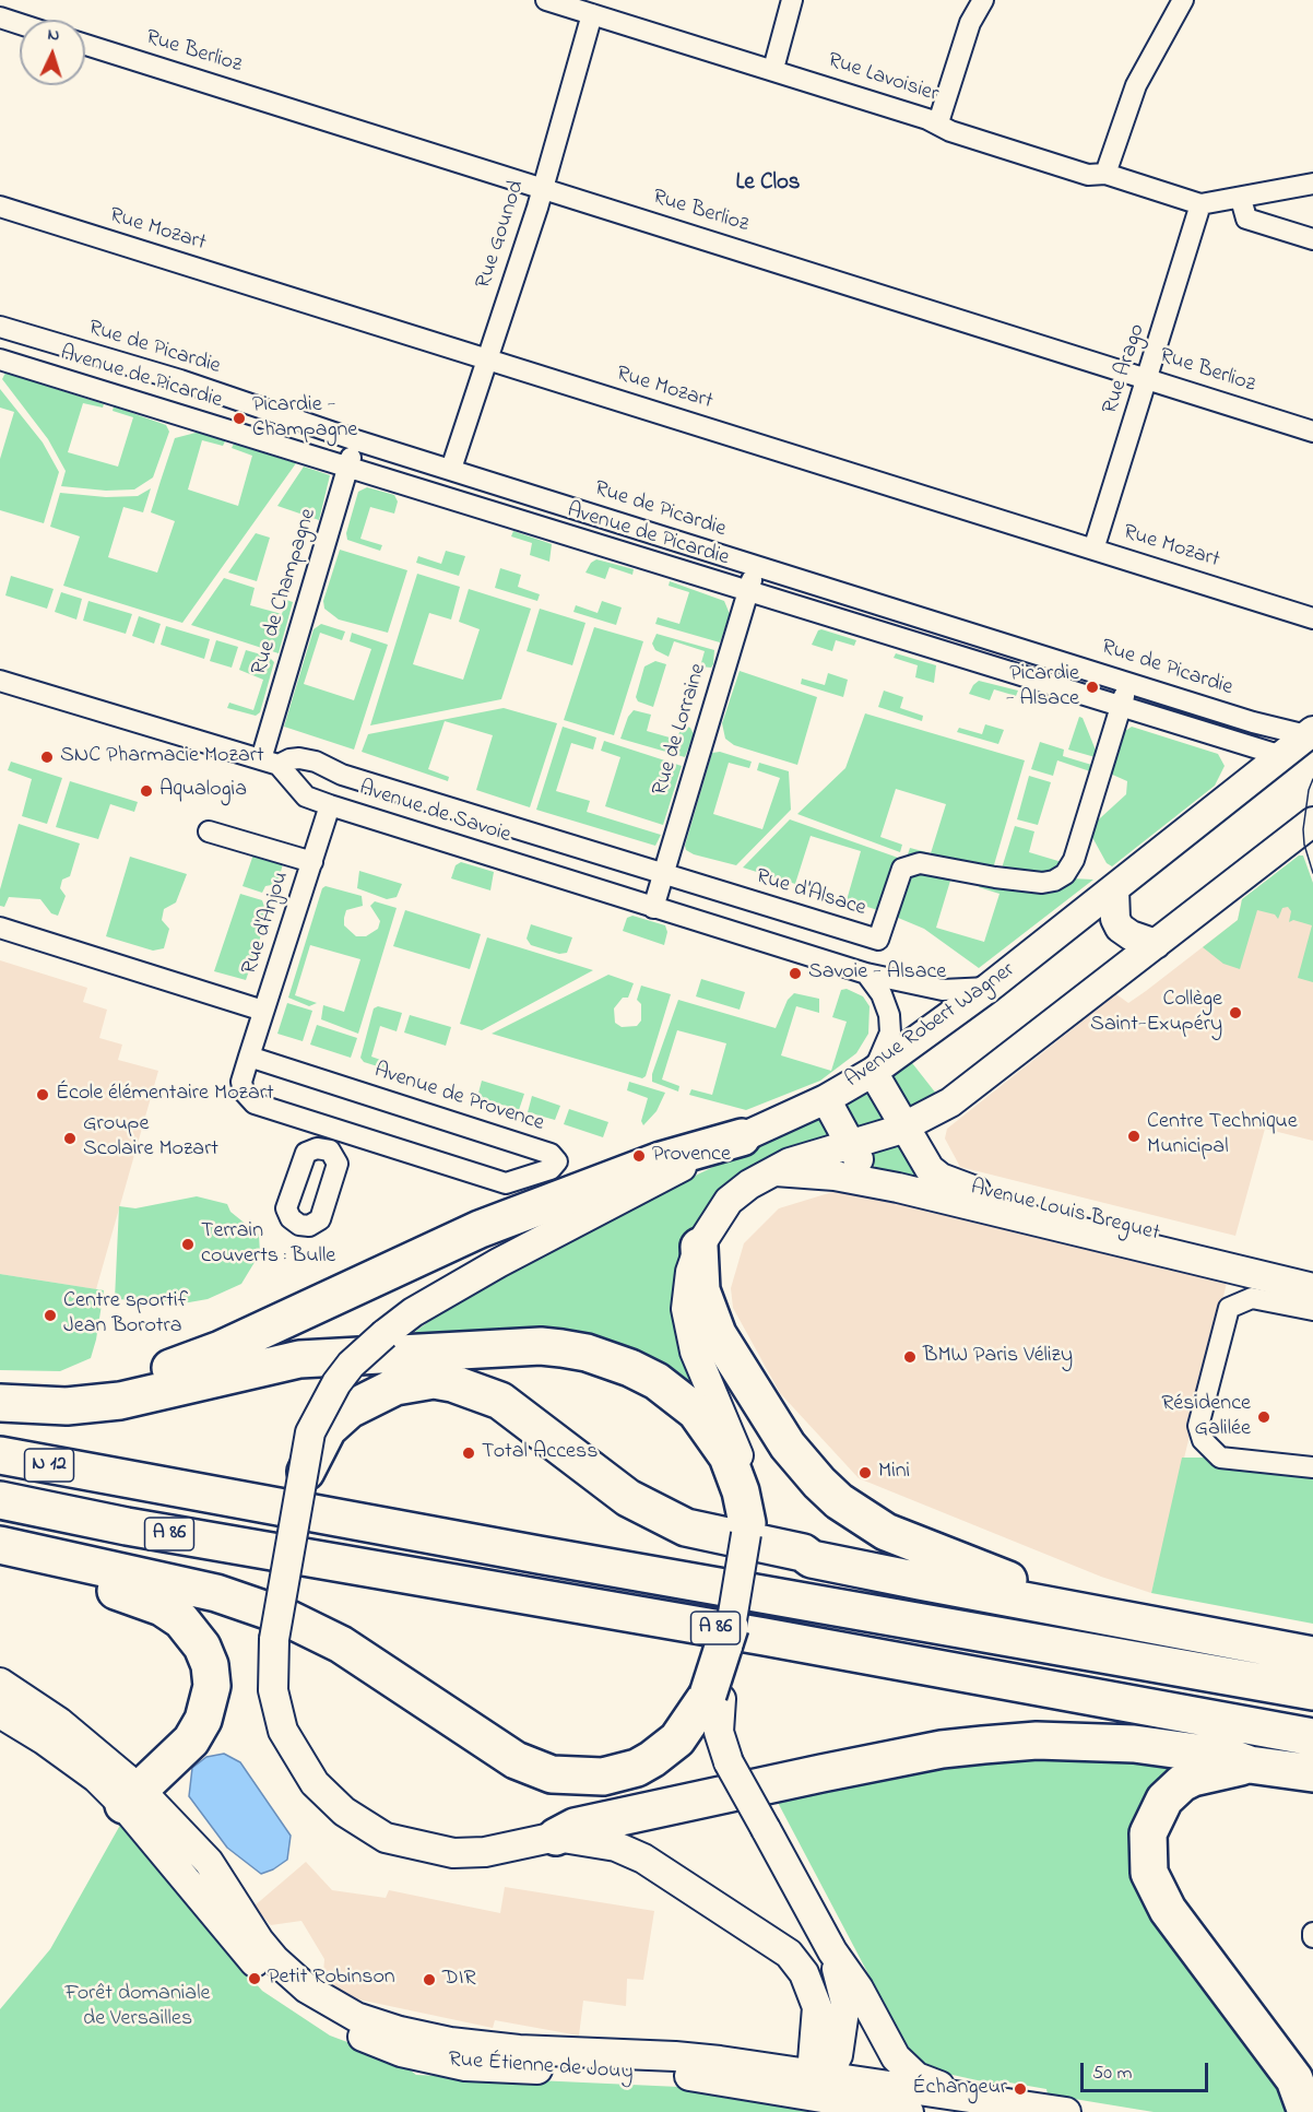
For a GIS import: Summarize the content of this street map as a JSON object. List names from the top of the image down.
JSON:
{
  "streets": {
    "highway": ["N 12", "A 86"],
    "main road": ["Avenue Robert Wagner", "Avenue Louis Breguet", "Rue Étienne de Jouy"],
    "street": [
      "Rue Berlioz",
      "Rue Lavoisier",
      "Rue Mozart",
      "Rue Gounod",
      "Rue de Picardie",
      "Rue Arago",
      "Avenue de Picardie",
      "Rue de Champagne",
      "Rue de Lorraine",
      "Avenue de Savoie",
      "Rue d'Alsace",
      "Rue d'Anjou",
      "Avenue de Provence"
    ]
  },
  "crossings": [
    ["Rue Berlioz", "Rue Gounod"],
    ["Rue Berlioz", "Rue Arago"],
    ["Rue Lavoisier", "Rue Gounod"],
    ["Rue Lavoisier", "Rue Arago"],
    ["Rue Mozart", "Rue Gounod"],
    ["Rue Mozart", "Rue Arago"],
    ["Rue Gounod", "Rue de Picardie"],
    ["Rue de Picardie", "Rue de Champagne"],
    ["Rue de Picardie", "Rue de Lorraine"],
    ["Rue de Picardie", "Rue d'Alsace"],
    ["Rue de Picardie", "Avenue Robert Wagner"],
    ["Avenue de Picardie", "Rue de Champagne"],
    ["Avenue de Picardie", "Rue de Lorraine"],
    ["Avenue de Picardie", "Rue d'Alsace"],
    ["Avenue de Picardie", "Avenue Robert Wagner"],
    ["Rue de Champagne", "Avenue de Savoie"],
    ["Rue de Champagne", "Rue d'Alsace"],
    ["Rue de Lorraine", "Avenue de Savoie"],
    ["Rue de Lorraine", "Rue d'Alsace"],
    ["Avenue de Savoie", "Rue d'Alsace"],
    ["Avenue de Savoie", "Rue d'Anjou"],
    ["Avenue de Savoie", "Avenue Robert Wagner"],
    ["Rue d'Anjou", "Avenue de Provence"],
    ["Avenue Robert Wagner", "Avenue Louis Breguet"],
    ["N 12", "A 86"]
  ],
  "districts": ["Le Clos"],
  "parks": ["Forêt domaniale de Versailles"],
  "places": [
    "Picardie - Champagne",
    "Picardie - Alsace",
    "SNC Pharmacie Mozart",
    "Aqualogia",
    "Savoie - Alsace",
    "Collège Saint-Exupéry",
    "École élémentaire Mozart",
    "Centre Technique Municipal",
    "Groupe Scolaire Mozart",
    "Provence",
    "Terrain couverts : Bulle",
    "Centre sportif Jean Borotra",
    "BMW Paris Vélizy",
    "Résidence Galilée",
    "Total Access",
    "Mini",
    "Petit Robinson",
    "DIR",
    "Échangeur"
  ],
  "scale_bar": "50 m",
  "north": "top"
}
